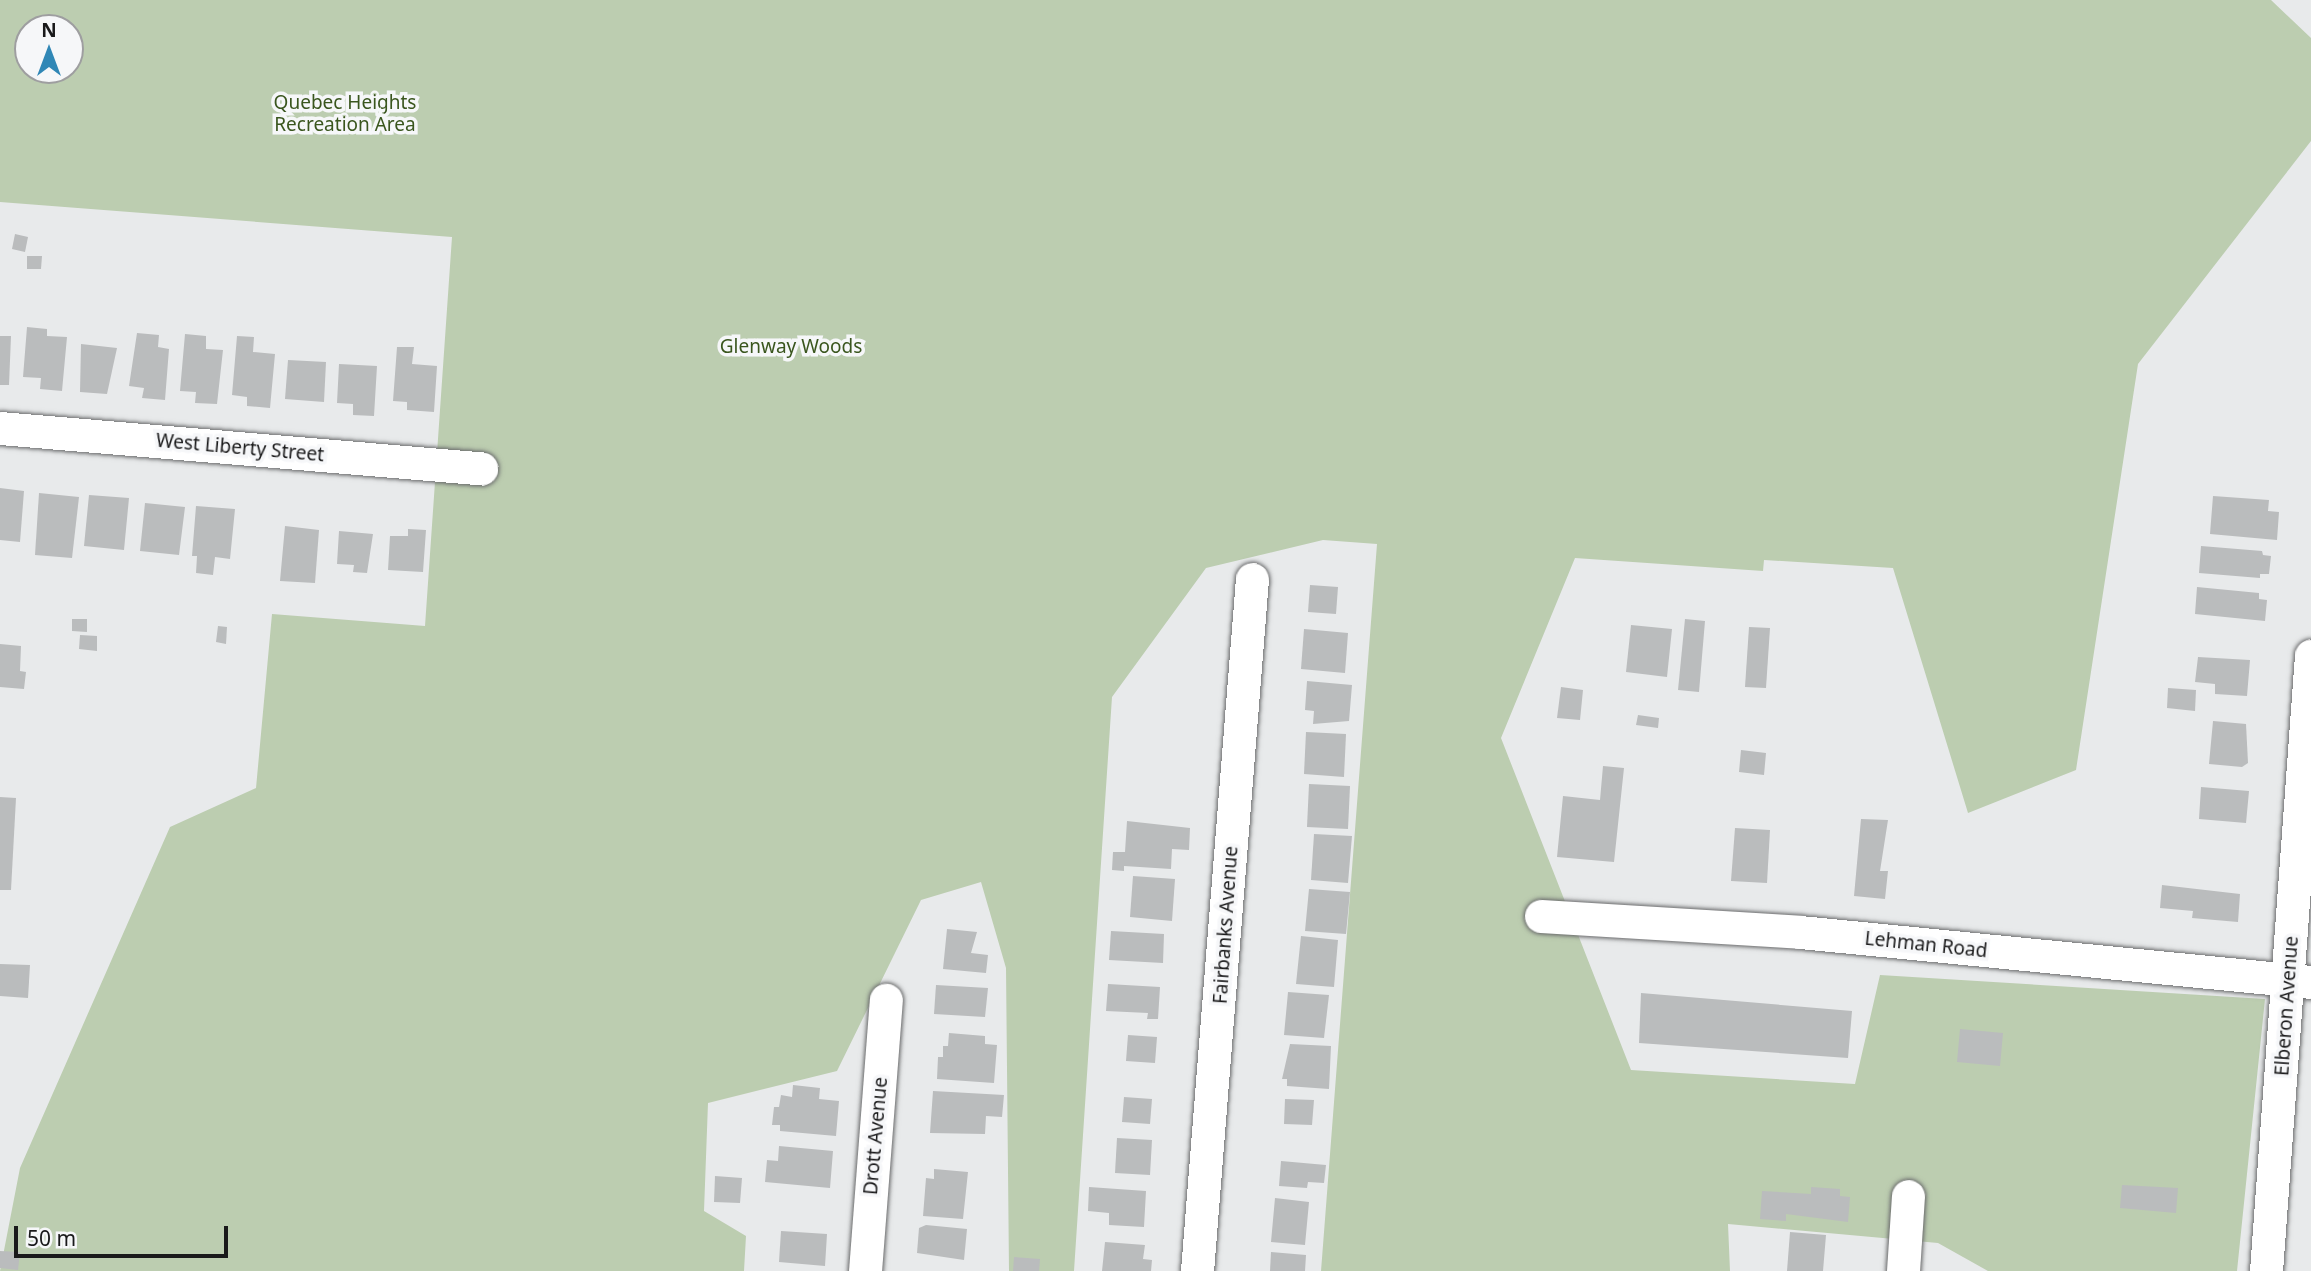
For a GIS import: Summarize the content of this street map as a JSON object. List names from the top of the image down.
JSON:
{
  "streets": {
    "street": [
      "West Liberty Street",
      "Fairbanks Avenue",
      "Lehman Road",
      "Elberon Avenue",
      "Drott Avenue"
    ]
  },
  "crossings": [
    ["Lehman Road", "Elberon Avenue"]
  ],
  "parks": ["Quebec Heights Recreation Area", "Glenway Woods"],
  "scale_bar": "50 m",
  "north": "top"
}
